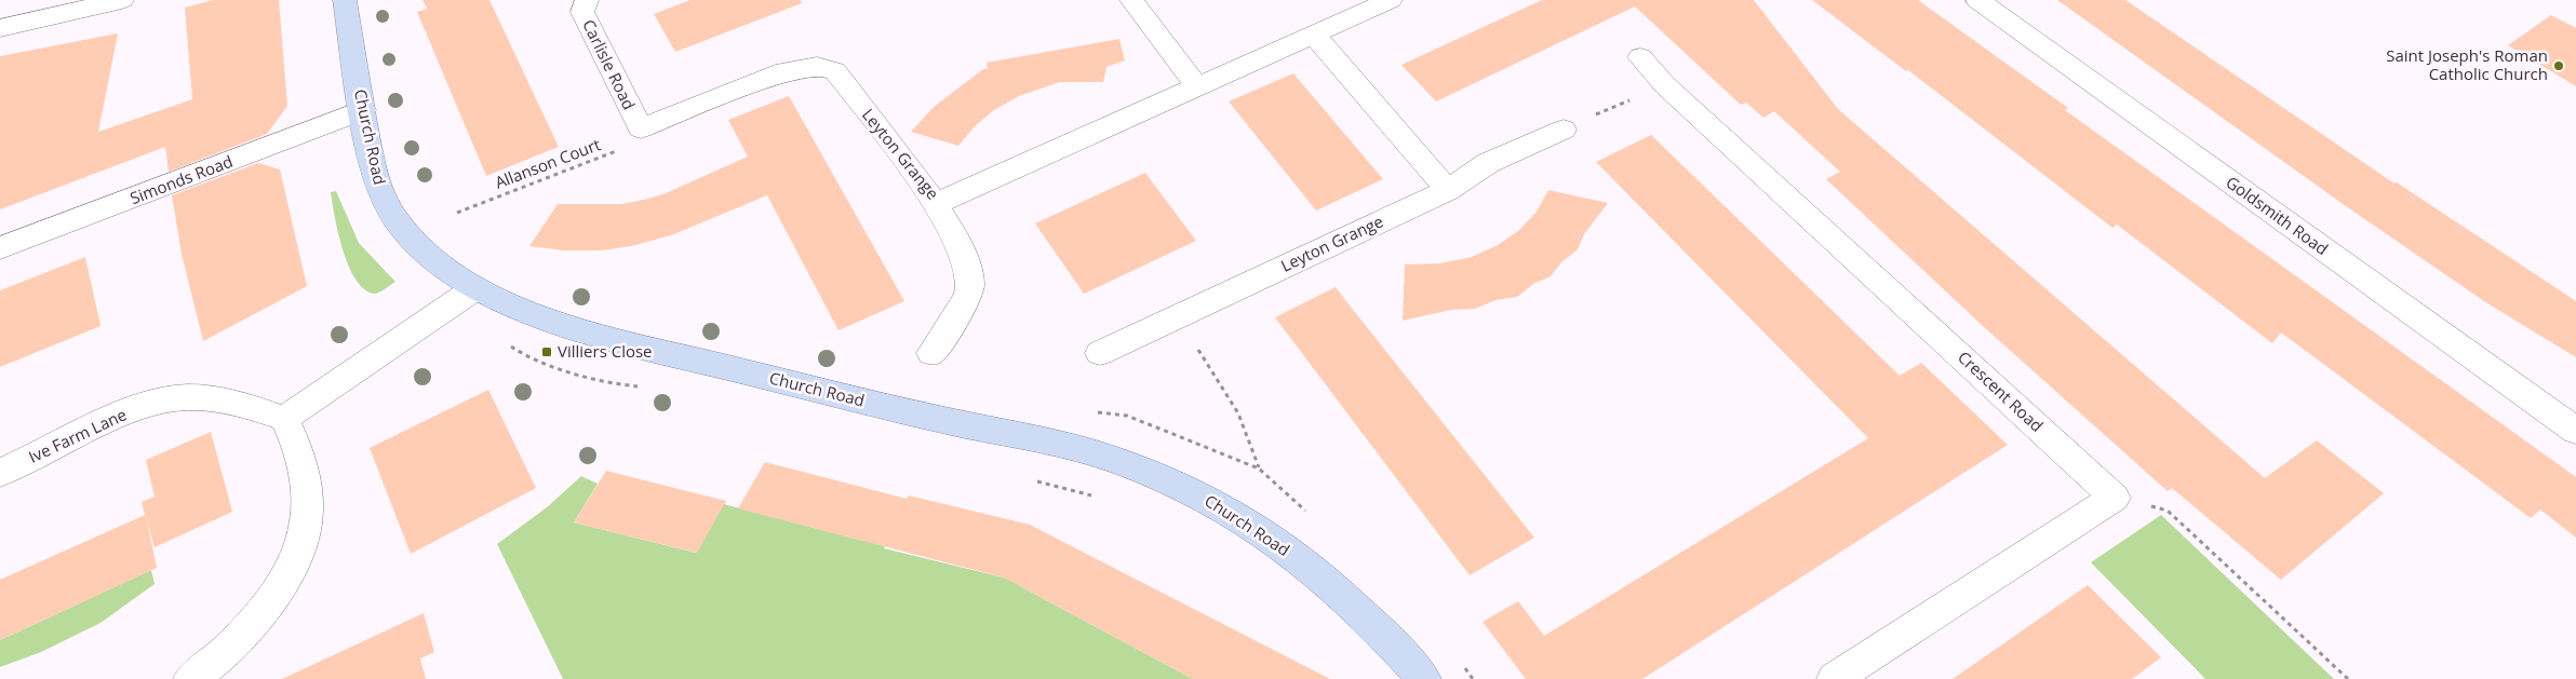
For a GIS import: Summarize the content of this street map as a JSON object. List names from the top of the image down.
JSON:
{
  "streets": {
    "main road": ["Church Road"],
    "street": [
      "Carlisle Road",
      "Leyton Grange",
      "Simonds Road",
      "Goldsmith Road",
      "Crescent Road",
      "Ive Farm Lane"
    ],
    "path": ["Allanson Court"]
  },
  "crossings": [
    ["Carlisle Road", "Leyton Grange"],
    ["Carlisle Road", "Allanson Court"],
    ["Church Road", "Simonds Road"],
    ["Leyton Grange", "Allanson Court"]
  ],
  "places": {
    "other": ["Saint Joseph's Roman Catholic Church"],
    "transit": ["Villiers Close"]
  }
}
